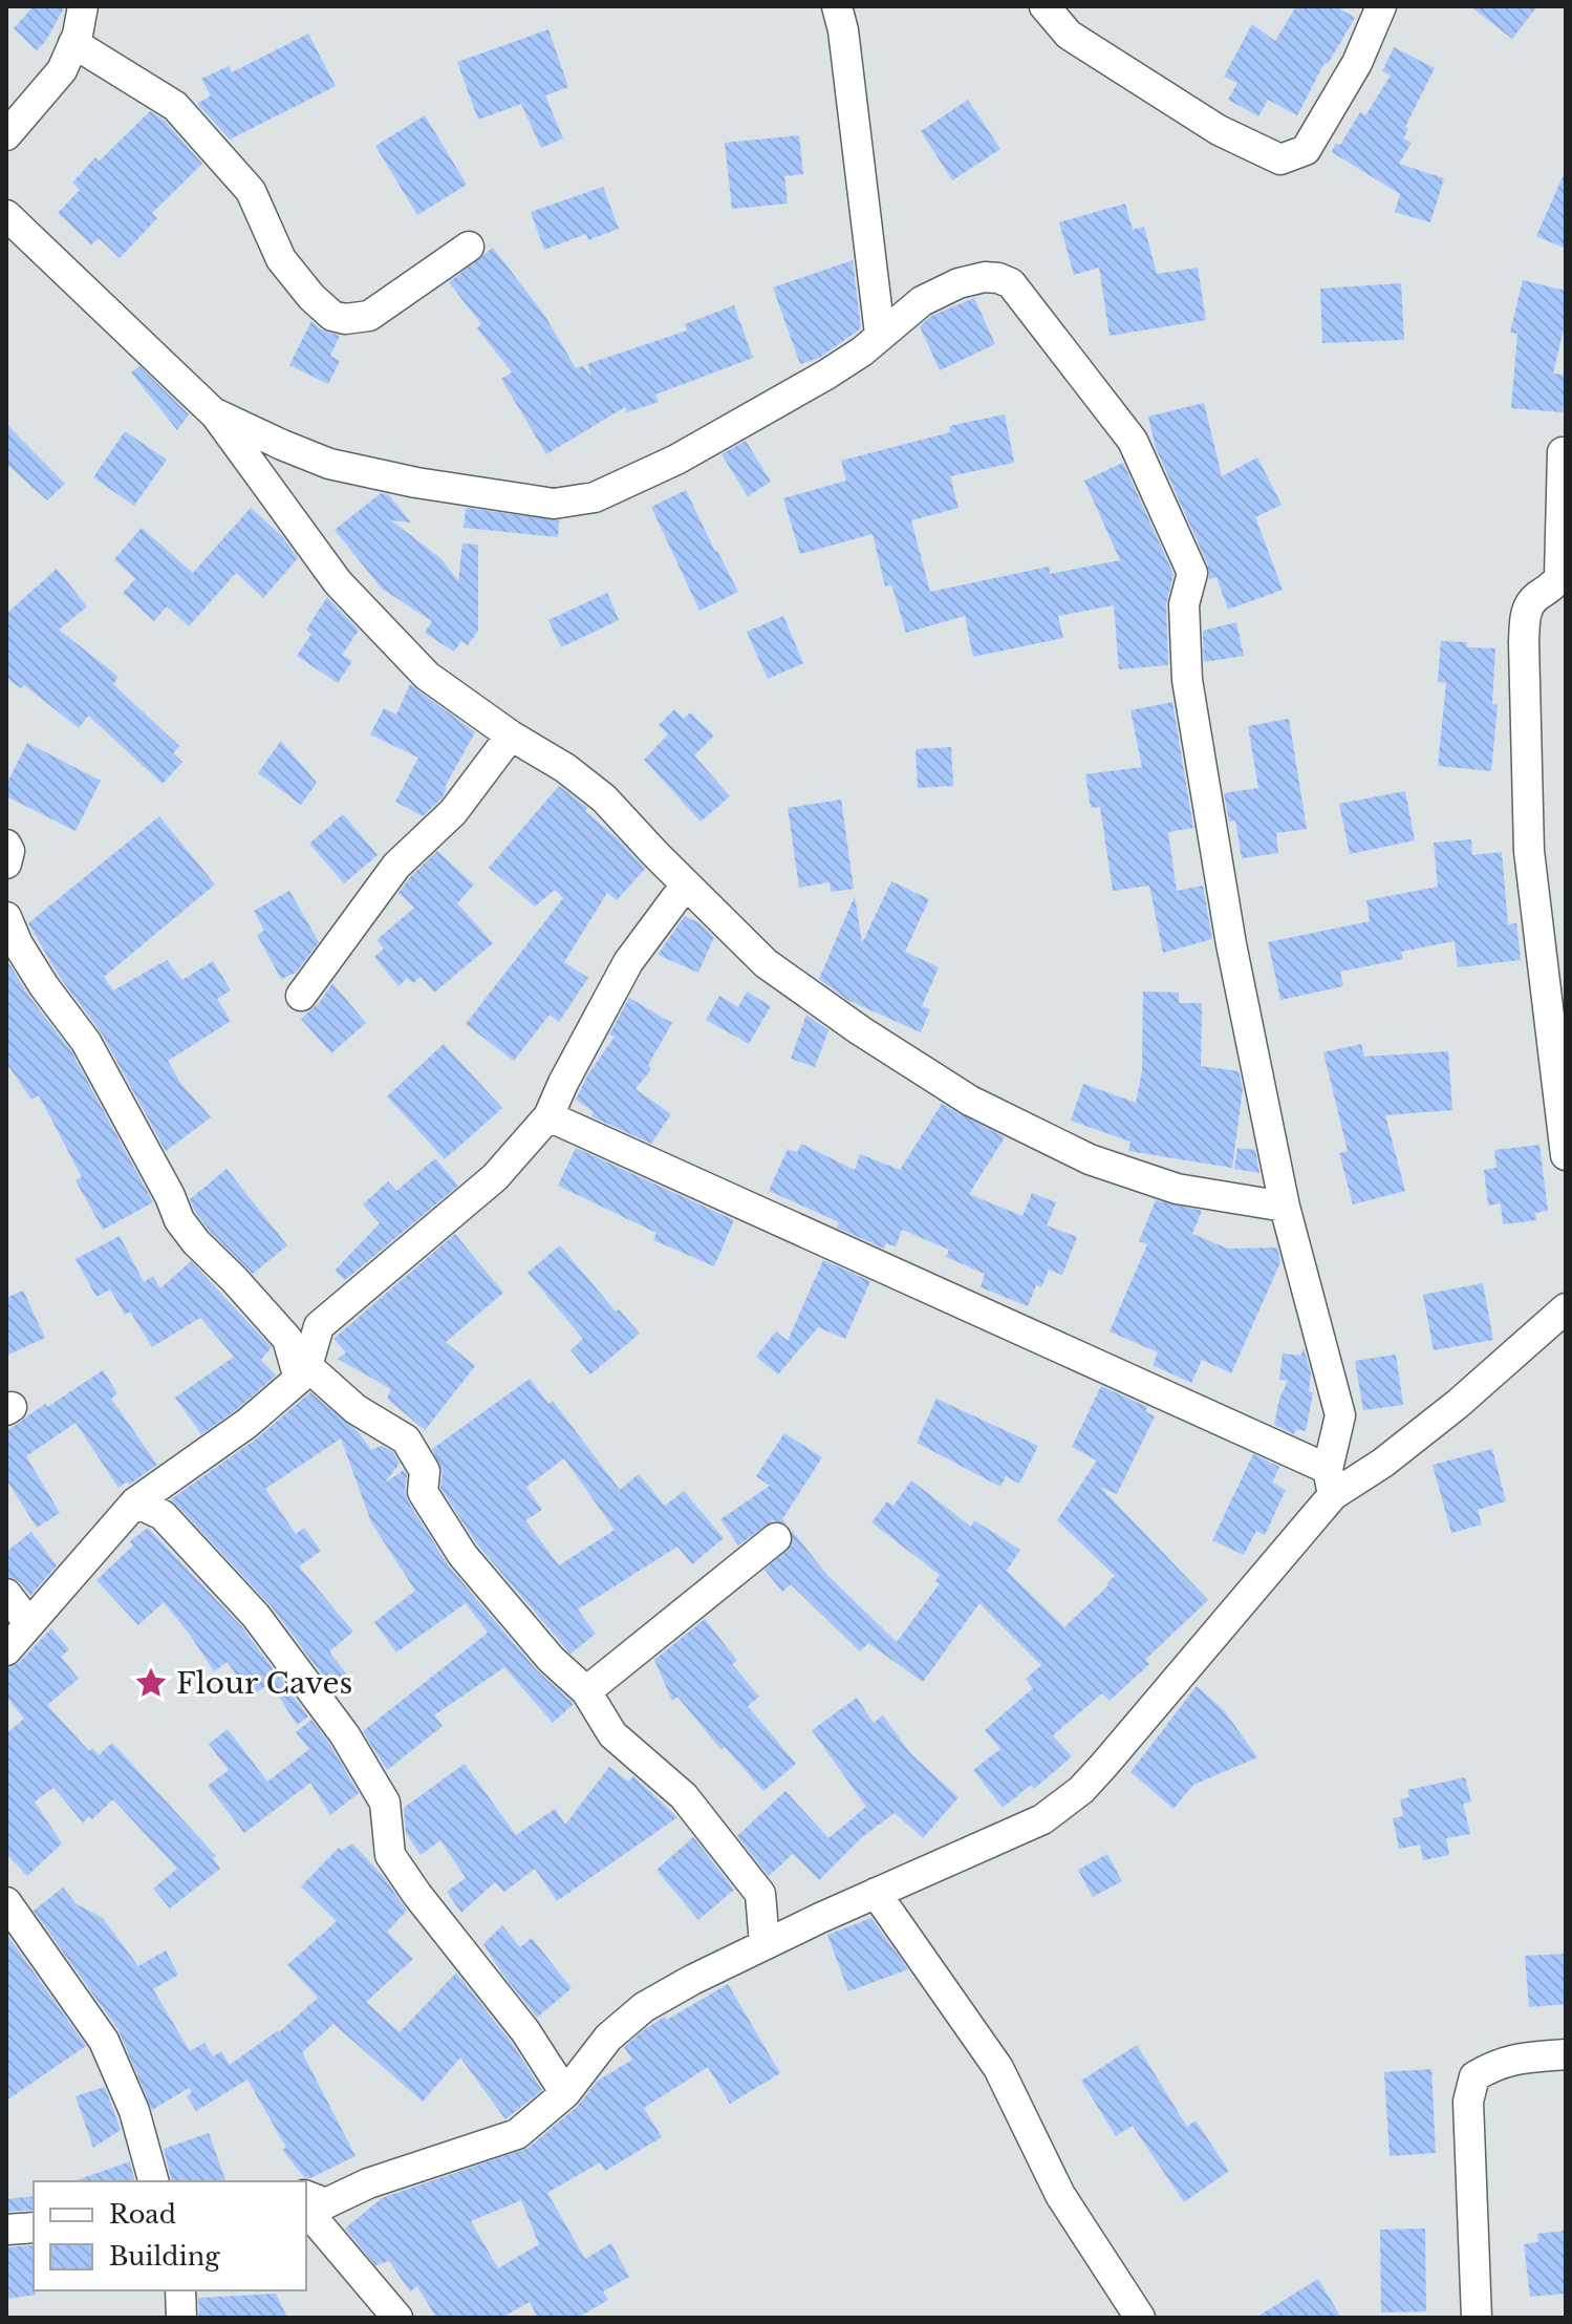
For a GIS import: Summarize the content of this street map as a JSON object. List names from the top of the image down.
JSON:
{
  "places": {
    "place": ["Flour Caves"]
  },
  "legend": ["Road", "Building"]
}
